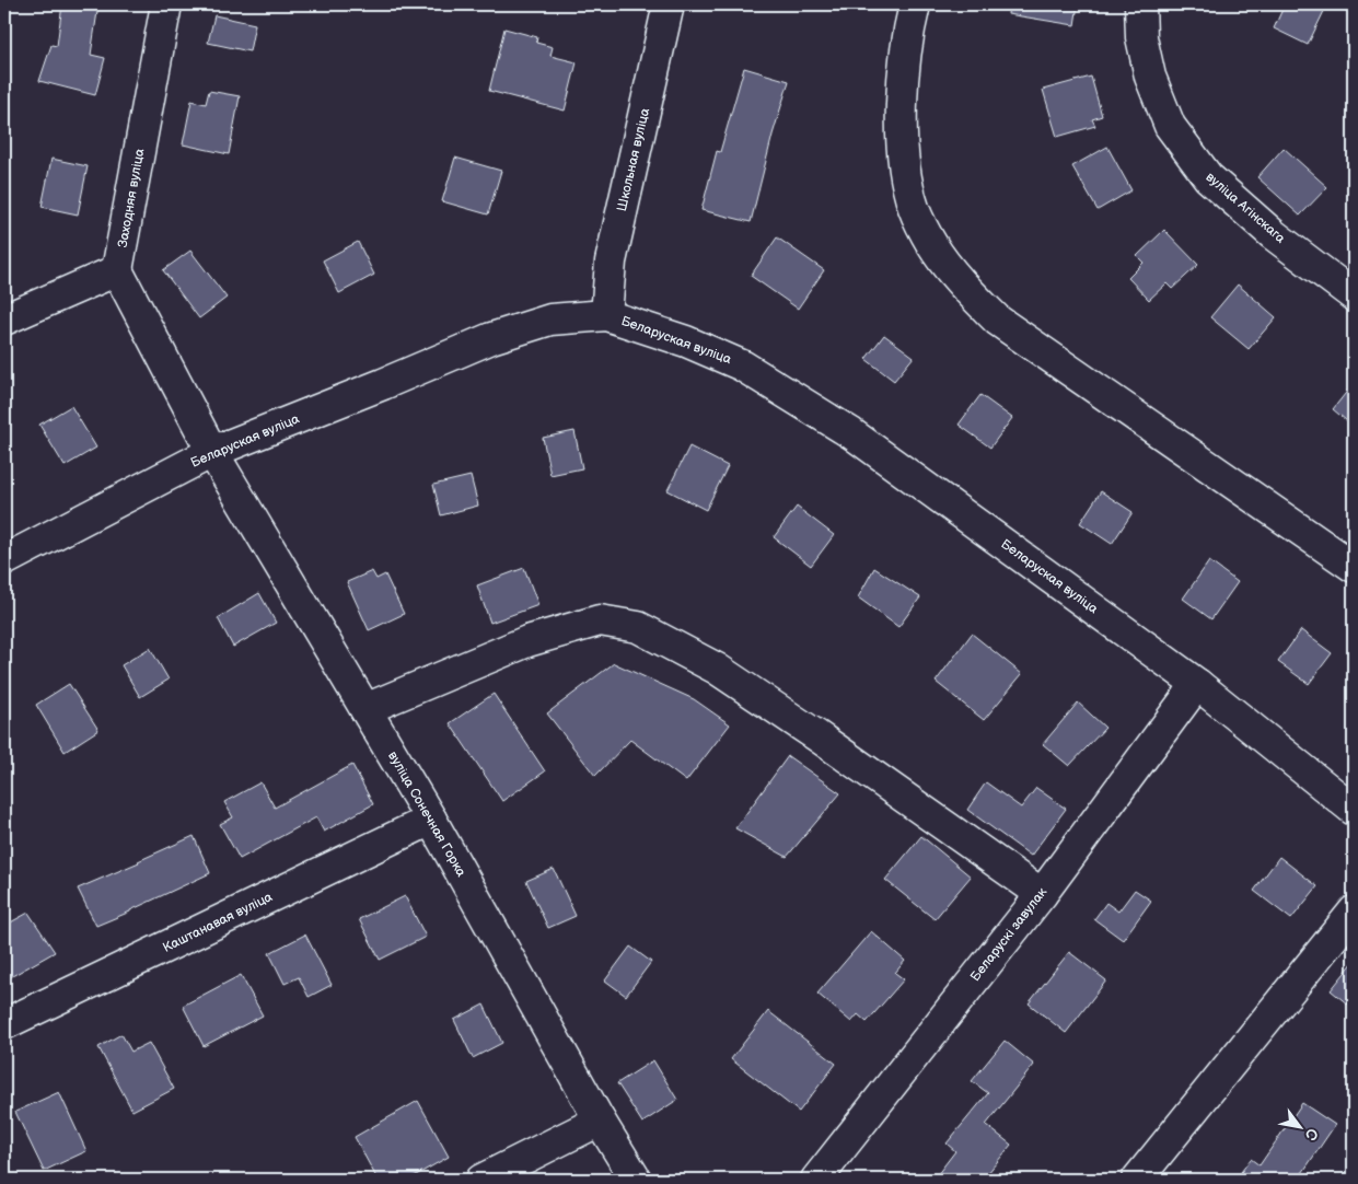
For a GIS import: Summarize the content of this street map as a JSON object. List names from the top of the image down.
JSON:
{
  "streets": {
    "street": [
      "Школьная вуліца",
      "Заходняя вуліца",
      "вуліца Агінскага",
      "Беларуская вуліца",
      "вуліца Сонечная Горка",
      "Каштанавая вуліца",
      "Беларускі завулак"
    ]
  },
  "crossings": [
    ["Школьная вуліца", "Беларуская вуліца"],
    ["Заходняя вуліца", "вуліца Сонечная Горка"],
    ["Беларуская вуліца", "вуліца Сонечная Горка"],
    ["Беларуская вуліца", "Беларускі завулак"],
    ["вуліца Сонечная Горка", "Каштанавая вуліца"]
  ],
  "north": "bottom right"
}
